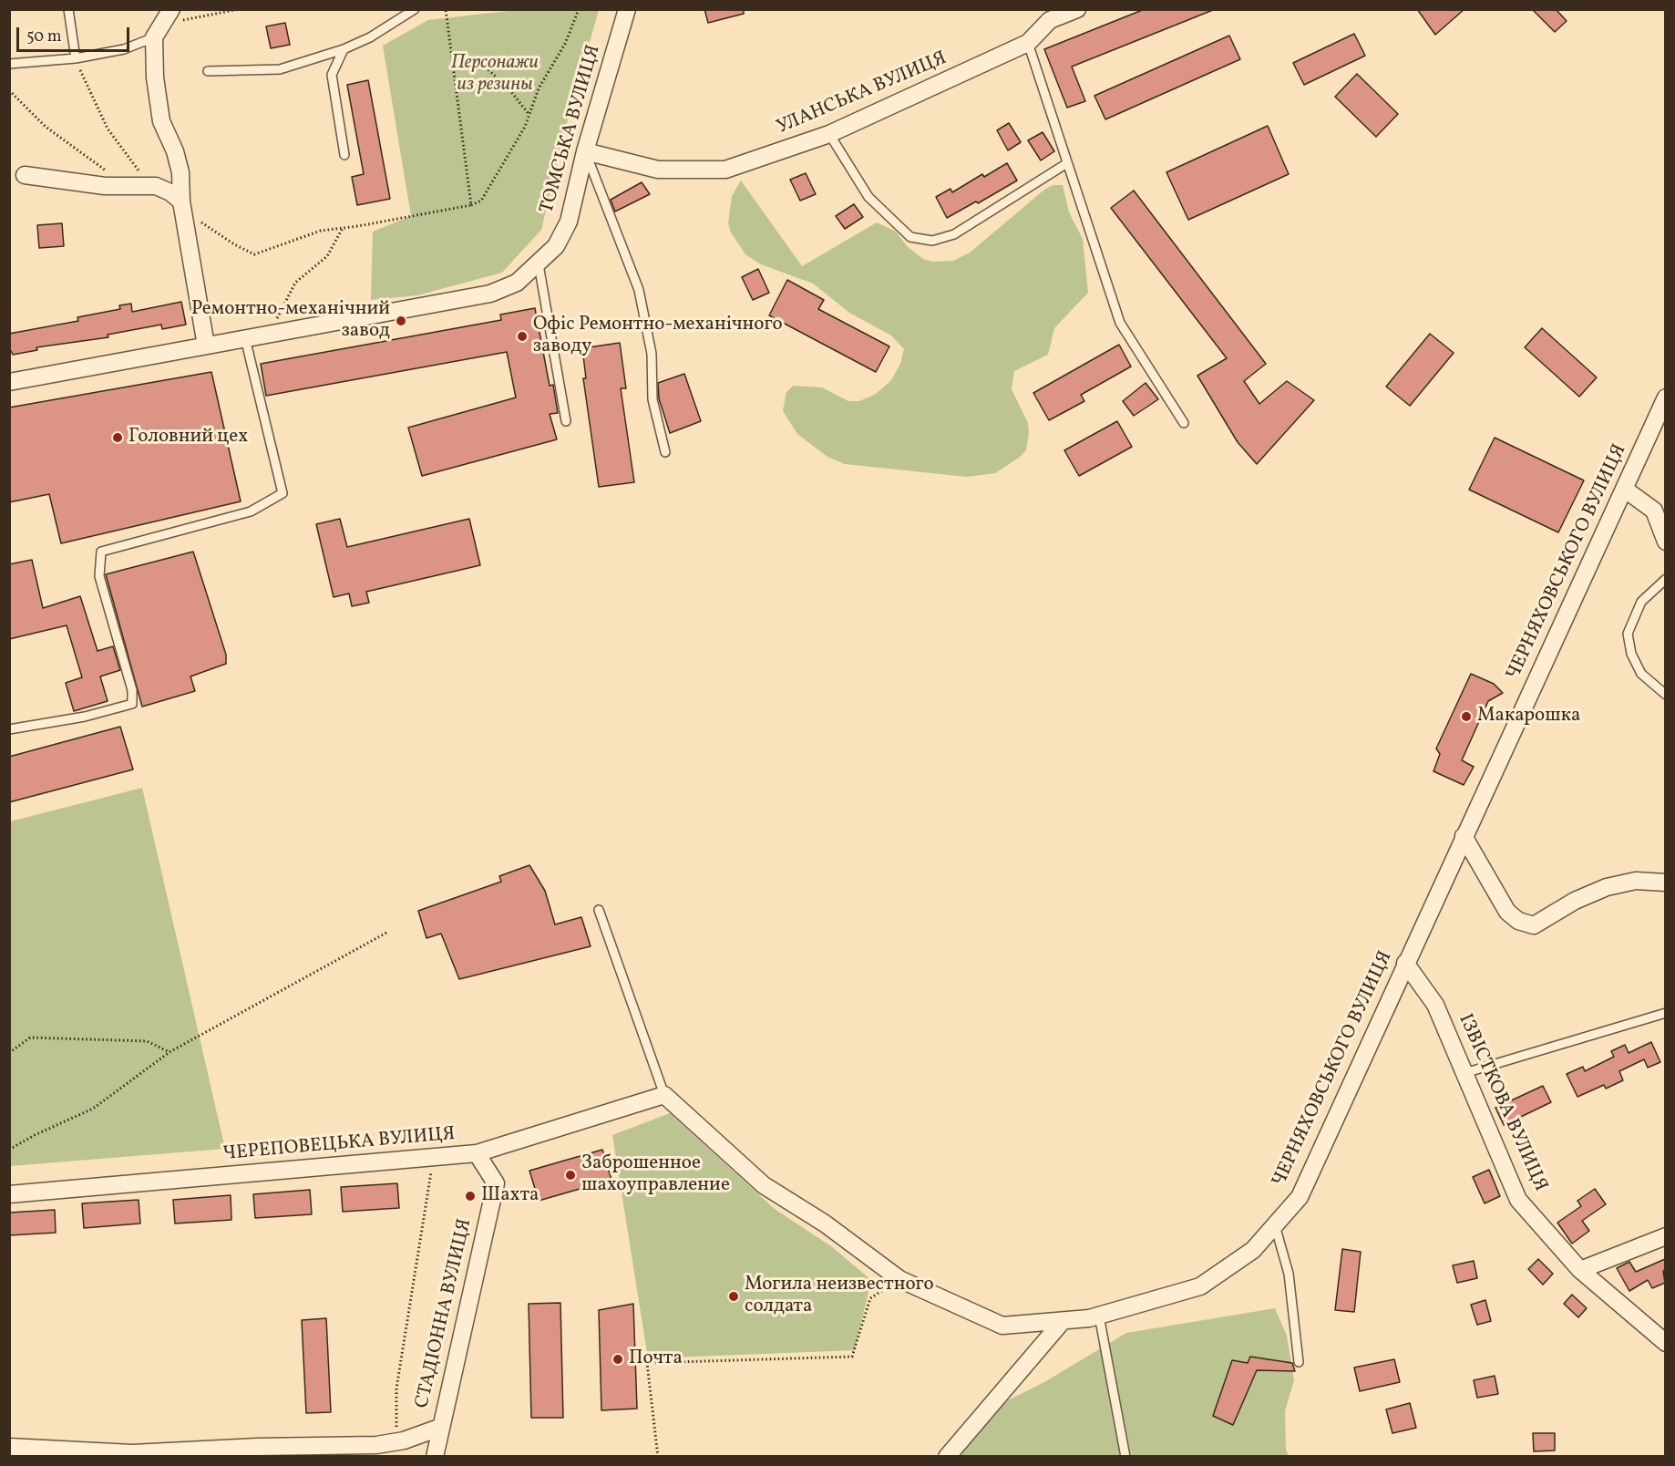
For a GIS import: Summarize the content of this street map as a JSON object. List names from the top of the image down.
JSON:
{
  "streets": {
    "street": [
      "УЛАНСЬКА ВУЛИЦЯ",
      "ТОМСЬКА ВУЛИЦЯ",
      "ЧЕРНЯХОВСЬКОГО ВУЛИЦЯ",
      "IЗВIСТКОВА ВУЛИЦЯ",
      "ЧЕРЕПОВЕЦЬКА ВУЛИЦЯ",
      "СТАДІОННА ВУЛИЦЯ"
    ]
  },
  "crossings": [
    ["УЛАНСЬКА ВУЛИЦЯ", "ТОМСЬКА ВУЛИЦЯ"],
    ["ЧЕРНЯХОВСЬКОГО ВУЛИЦЯ", "IЗВIСТКОВА ВУЛИЦЯ"],
    ["ЧЕРНЯХОВСЬКОГО ВУЛИЦЯ", "ЧЕРЕПОВЕЦЬКА ВУЛИЦЯ"],
    ["ЧЕРЕПОВЕЦЬКА ВУЛИЦЯ", "СТАДІОННА ВУЛИЦЯ"]
  ],
  "parks": ["Персонажи из резины"],
  "places": [
    "Ремонтно-механічний завод",
    "Офіс Ремонтно-механічного заводу",
    "Головний цех",
    "Макарошка",
    "Заброшенное шахоуправление",
    "Шахта",
    "Могила неизвестного солдата",
    "Почта"
  ],
  "scale_bar": "50 m"
}
